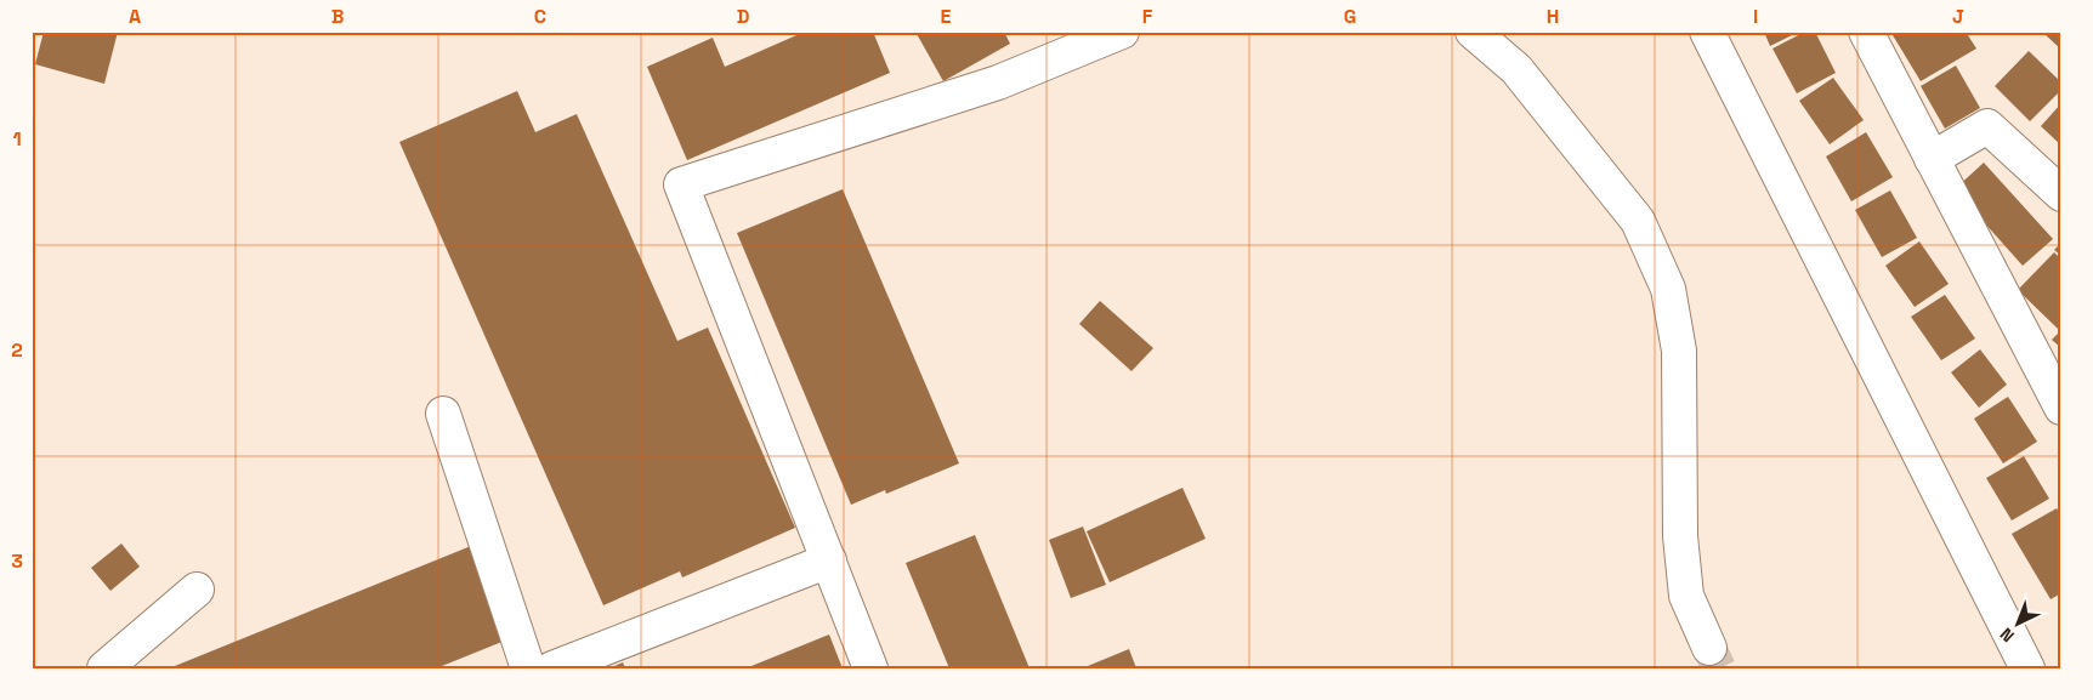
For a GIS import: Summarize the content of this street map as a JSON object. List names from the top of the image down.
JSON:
{
  "north": "bottom left",
  "grid": {
    "columns": [
      "A",
      "B",
      "C",
      "D",
      "E",
      "F",
      "G",
      "H",
      "I",
      "J"
    ],
    "rows": ["1", "2", "3"]
  }
}
